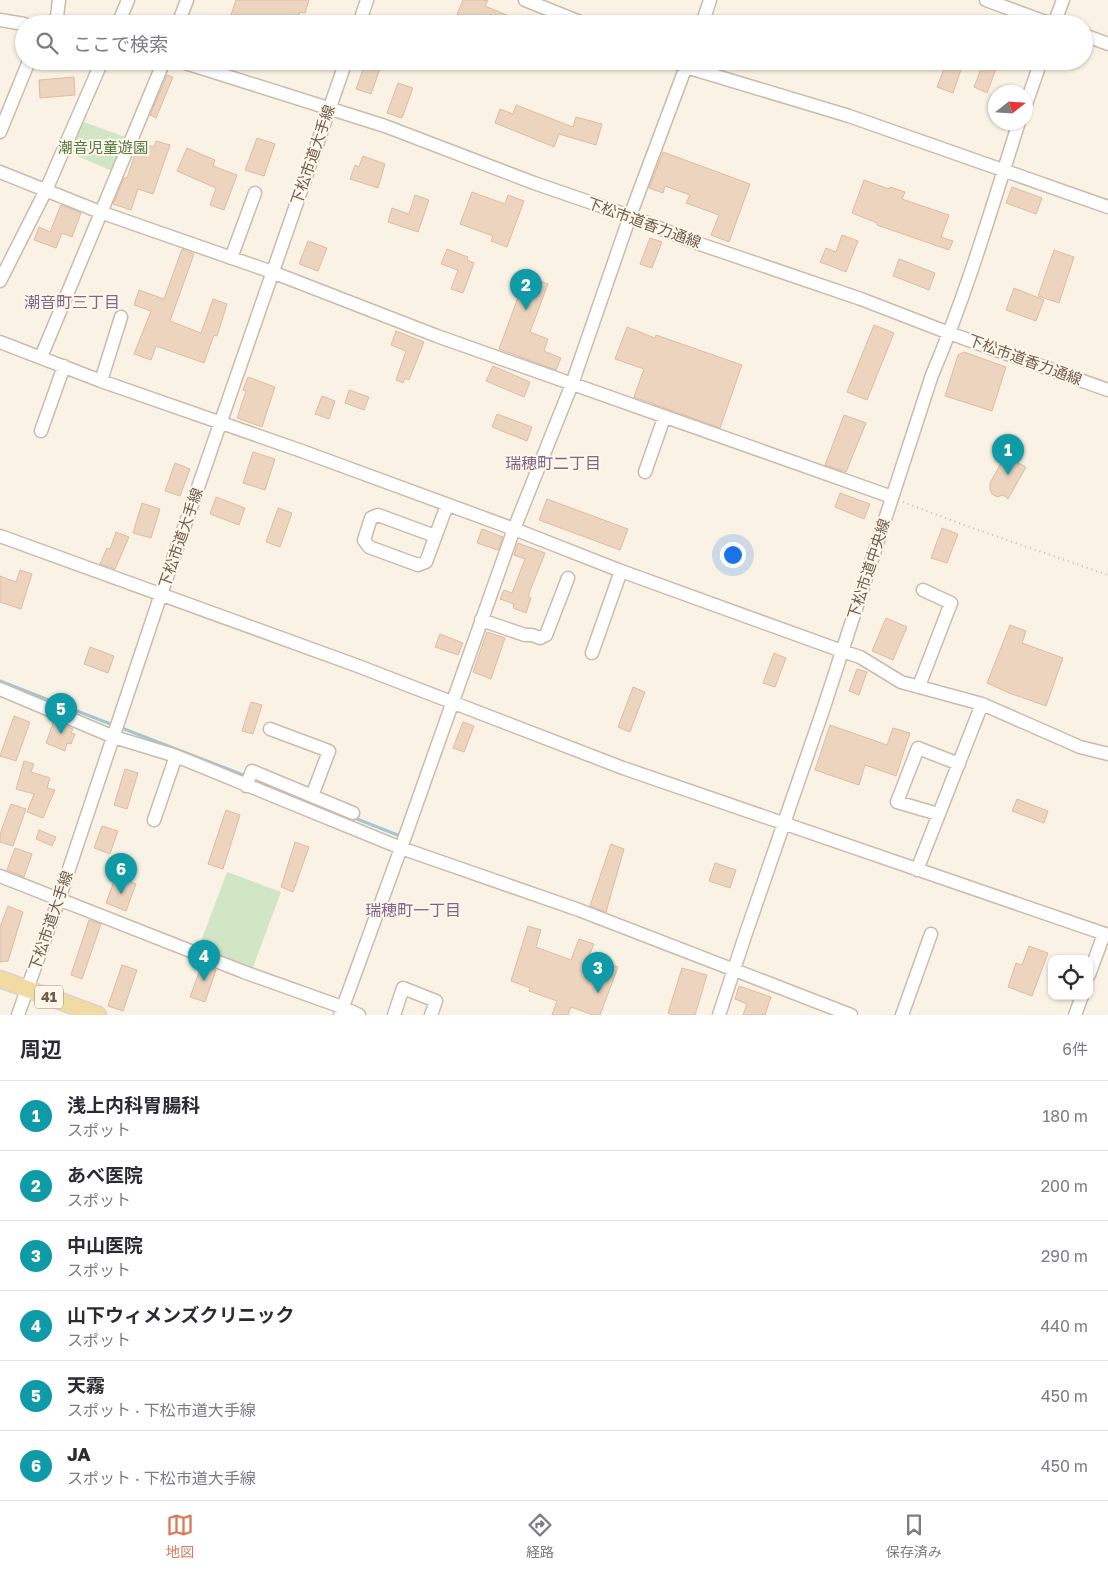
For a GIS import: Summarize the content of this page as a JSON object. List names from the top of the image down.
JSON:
{
  "streets": {
    "main road": ["41"],
    "street": ["下松市道大手線", "下松市道香力通線", "下松市道中央線"]
  },
  "crossings": [
    ["下松市道大手線", "下松市道香力通線"],
    ["下松市道大手線", "41"],
    ["下松市道香力通線", "下松市道中央線"]
  ],
  "districts": ["潮音町三丁目", "瑞穂町二丁目", "瑞穂町一丁目"],
  "parks": ["潮音児童遊園"],
  "north": "right",
  "page": {
    "search": "ここで検索",
    "pins": [
      "2",
      "1",
      "5",
      "6",
      "4",
      "3"
    ],
    "heading": ["周辺", "6件"],
    "list": [
      {
        "mark": "1",
        "name": "浅上内科胃腸科",
        "note": "スポット",
        "value": "180 m"
      },
      {
        "mark": "2",
        "name": "あべ医院",
        "note": "スポット",
        "value": "200 m"
      },
      {
        "mark": "3",
        "name": "中山医院",
        "note": "スポット",
        "value": "290 m"
      },
      {
        "mark": "4",
        "name": "山下ウィメンズクリニック",
        "note": "スポット",
        "value": "440 m"
      },
      {
        "mark": "5",
        "name": "天霧",
        "note": "スポット · 下松市道大手線",
        "value": "450 m"
      },
      {
        "mark": "6",
        "name": "JA",
        "note": "スポット · 下松市道大手線",
        "value": "450 m"
      }
    ],
    "nav": ["地図", "経路", "保存済み"]
  }
}
